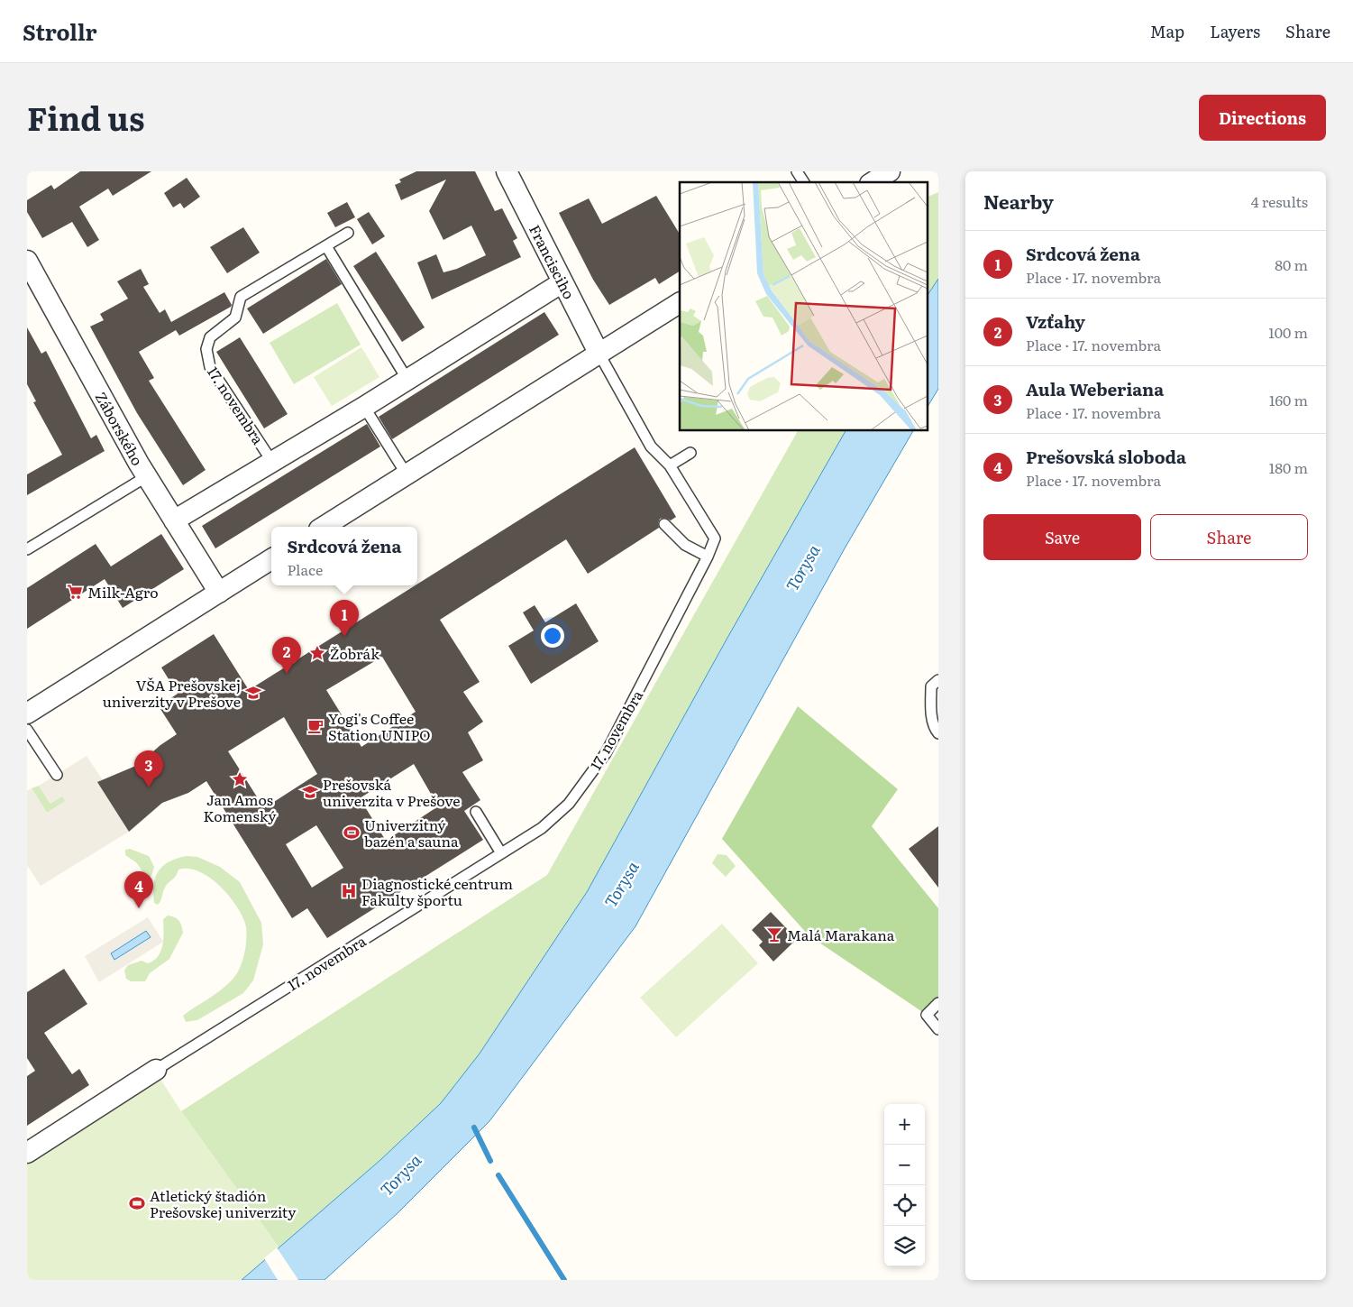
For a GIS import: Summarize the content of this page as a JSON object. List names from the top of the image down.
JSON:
{
  "streets": {
    "street": ["Francisciho", "17. novembra", "Záborského"]
  },
  "crossings": [
    ["Francisciho", "17. novembra"]
  ],
  "water": ["Torysa"],
  "places": {
    "supermarket": ["Milk-Agro"],
    "place": ["Žobrák", "Jan Amos Komenský"],
    "school or university": ["VŠA Prešovskej univerzity v Prešove", "Prešovská univerzita v Prešove"],
    "cafe": ["Yogi's Coffee Station UNIPO"],
    "sports": ["Univerzitný bazén a sauna", "Atletický štadión Prešovskej univerzity"],
    "hospital": ["Diagnostické centrum Fakulty športu"],
    "bar": ["Malá Marakana"]
  },
  "page": {
    "header": "Strollr",
    "nav": ["Map", "Layers", "Share"],
    "title": "Find us",
    "buttons": [
      "Directions",
      ["Save", "Share"]
    ],
    "heading": ["Nearby", "4 results"],
    "list": [
      {
        "mark": "1",
        "name": "Srdcová žena",
        "note": "Place · 17. novembra",
        "value": "80 m"
      },
      {
        "mark": "2",
        "name": "Vzťahy",
        "note": "Place · 17. novembra",
        "value": "100 m"
      },
      {
        "mark": "3",
        "name": "Aula Weberiana",
        "note": "Place · 17. novembra",
        "value": "160 m"
      },
      {
        "mark": "4",
        "name": "Prešovská sloboda",
        "note": "Place · 17. novembra",
        "value": "180 m"
      }
    ],
    "popup": ["Srdcová žena", "Place"],
    "pins": [
      "1",
      "2",
      "3",
      "4"
    ],
    "map_buttons": ["+", "−"]
  }
}
